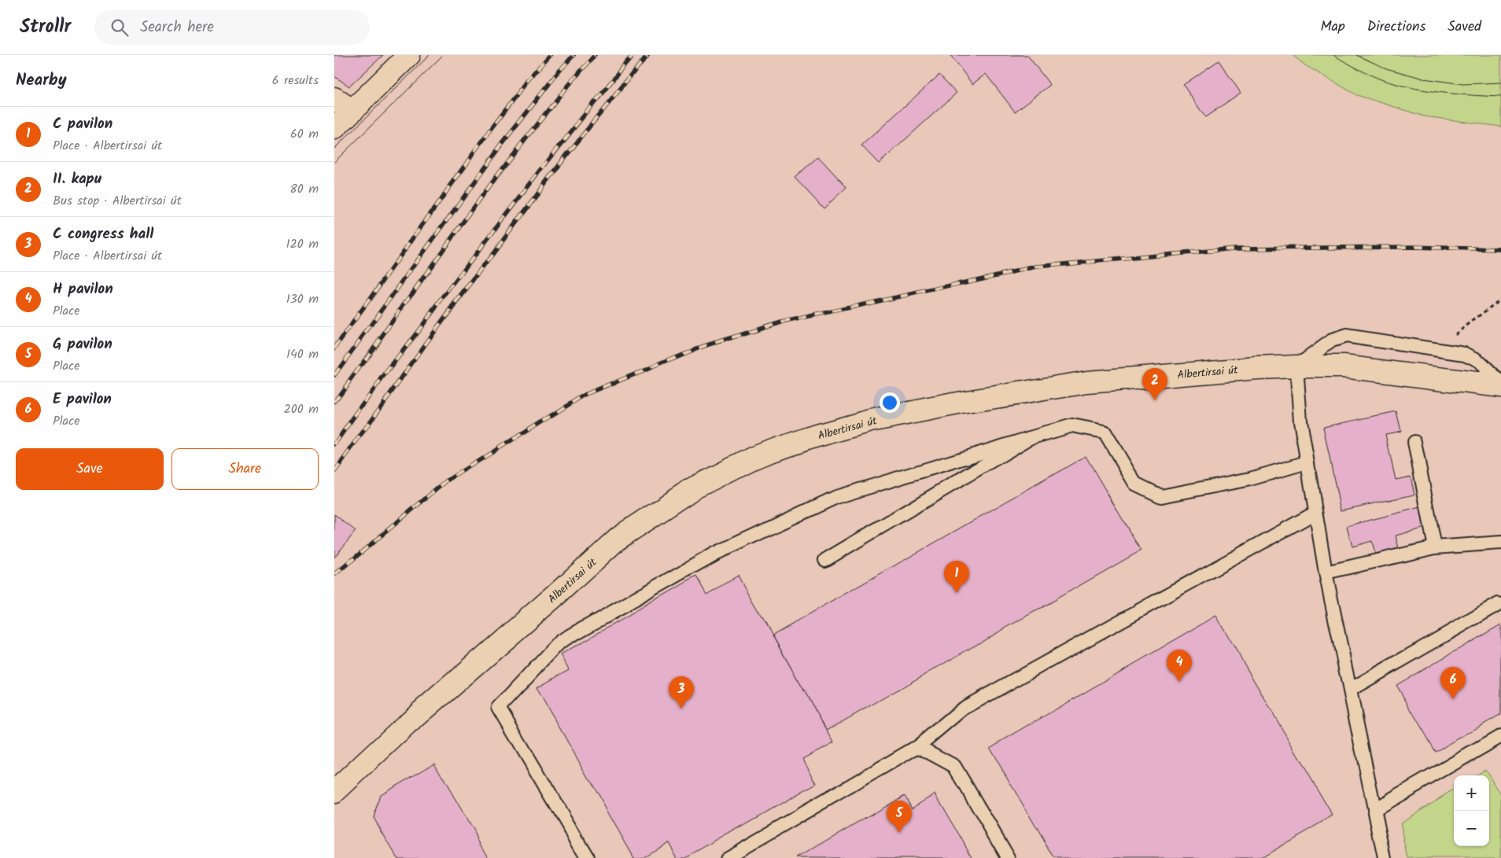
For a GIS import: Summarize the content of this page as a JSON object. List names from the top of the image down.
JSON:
{
  "streets": {
    "street": ["Albertirsai út"]
  },
  "page": {
    "header": "Strollr",
    "search": "Search here",
    "nav": ["Map", "Directions", "Saved"],
    "heading": ["Nearby", "6 results"],
    "list": [
      {
        "mark": "1",
        "name": "C pavilon",
        "note": "Place · Albertirsai út",
        "value": "60 m"
      },
      {
        "mark": "2",
        "name": "II. kapu",
        "note": "Bus stop · Albertirsai út",
        "value": "80 m"
      },
      {
        "mark": "3",
        "name": "C congress hall",
        "note": "Place · Albertirsai út",
        "value": "120 m"
      },
      {
        "mark": "4",
        "name": "H pavilon",
        "note": "Place",
        "value": "130 m"
      },
      {
        "mark": "5",
        "name": "G pavilon",
        "note": "Place",
        "value": "140 m"
      },
      {
        "mark": "6",
        "name": "E pavilon",
        "note": "Place",
        "value": "200 m"
      }
    ],
    "pins": [
      "2",
      "1",
      "4",
      "6",
      "3",
      "5"
    ],
    "buttons": ["Save", "Share"],
    "map_buttons": ["+", "−"]
  }
}
